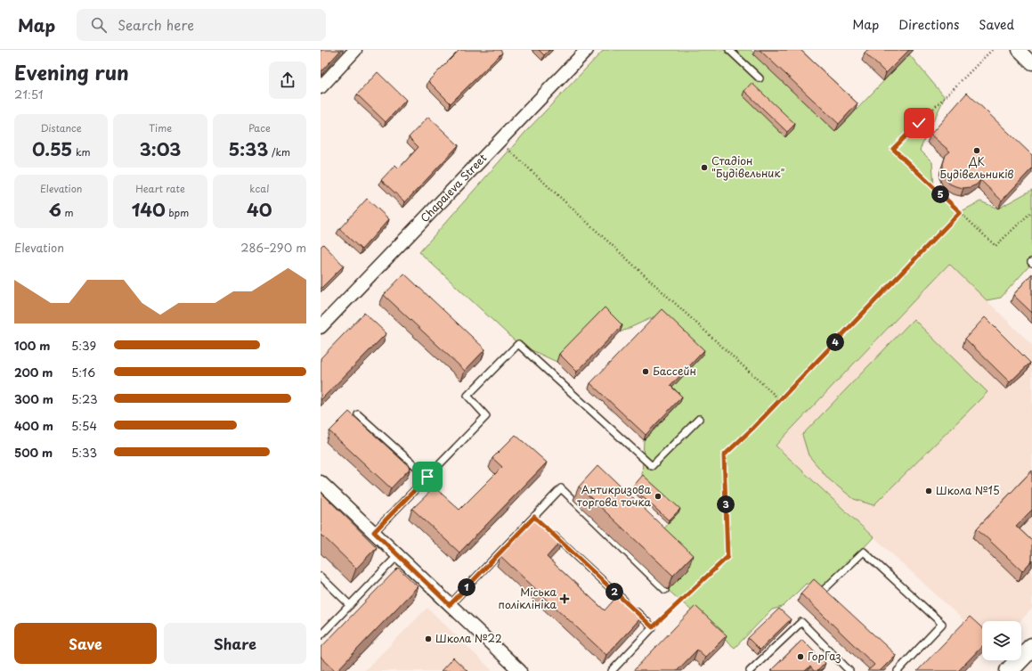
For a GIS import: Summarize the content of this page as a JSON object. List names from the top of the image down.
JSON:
{
  "streets": {
    "street": ["Chapaieva Street"]
  },
  "places": {
    "other": [
      "ДК Будівельників",
      "Стадіон \"Будівельник\"",
      "Бассейн",
      "Школа №15",
      "Антикризова торгова точка",
      "Школа №22",
      "ГорГаз"
    ],
    "health": ["Міська поліклініка"]
  },
  "page": {
    "header": "Map",
    "search": "Search here",
    "nav": ["Map", "Directions", "Saved"],
    "heading": ["Evening run", "21:51"],
    "stats": [
      ["Distance", "0.55 km"],
      ["Time", "3:03"],
      ["Pace", "5:33 /km"],
      ["Elevation", "6 m"],
      ["Heart rate", "140 bpm"],
      ["kcal", "40"]
    ],
    "pins": [
      "5",
      "4",
      "3",
      "1",
      "2"
    ],
    "chart": ["Elevation", "286–290 m"],
    "list": [
      {
        "name": "100 m",
        "note": "5:39"
      },
      {
        "name": "200 m",
        "note": "5:16"
      },
      {
        "name": "300 m",
        "note": "5:23"
      },
      {
        "name": "400 m",
        "note": "5:54"
      },
      {
        "name": "500 m",
        "note": "5:33"
      }
    ],
    "buttons": ["Save", "Share"]
  }
}
